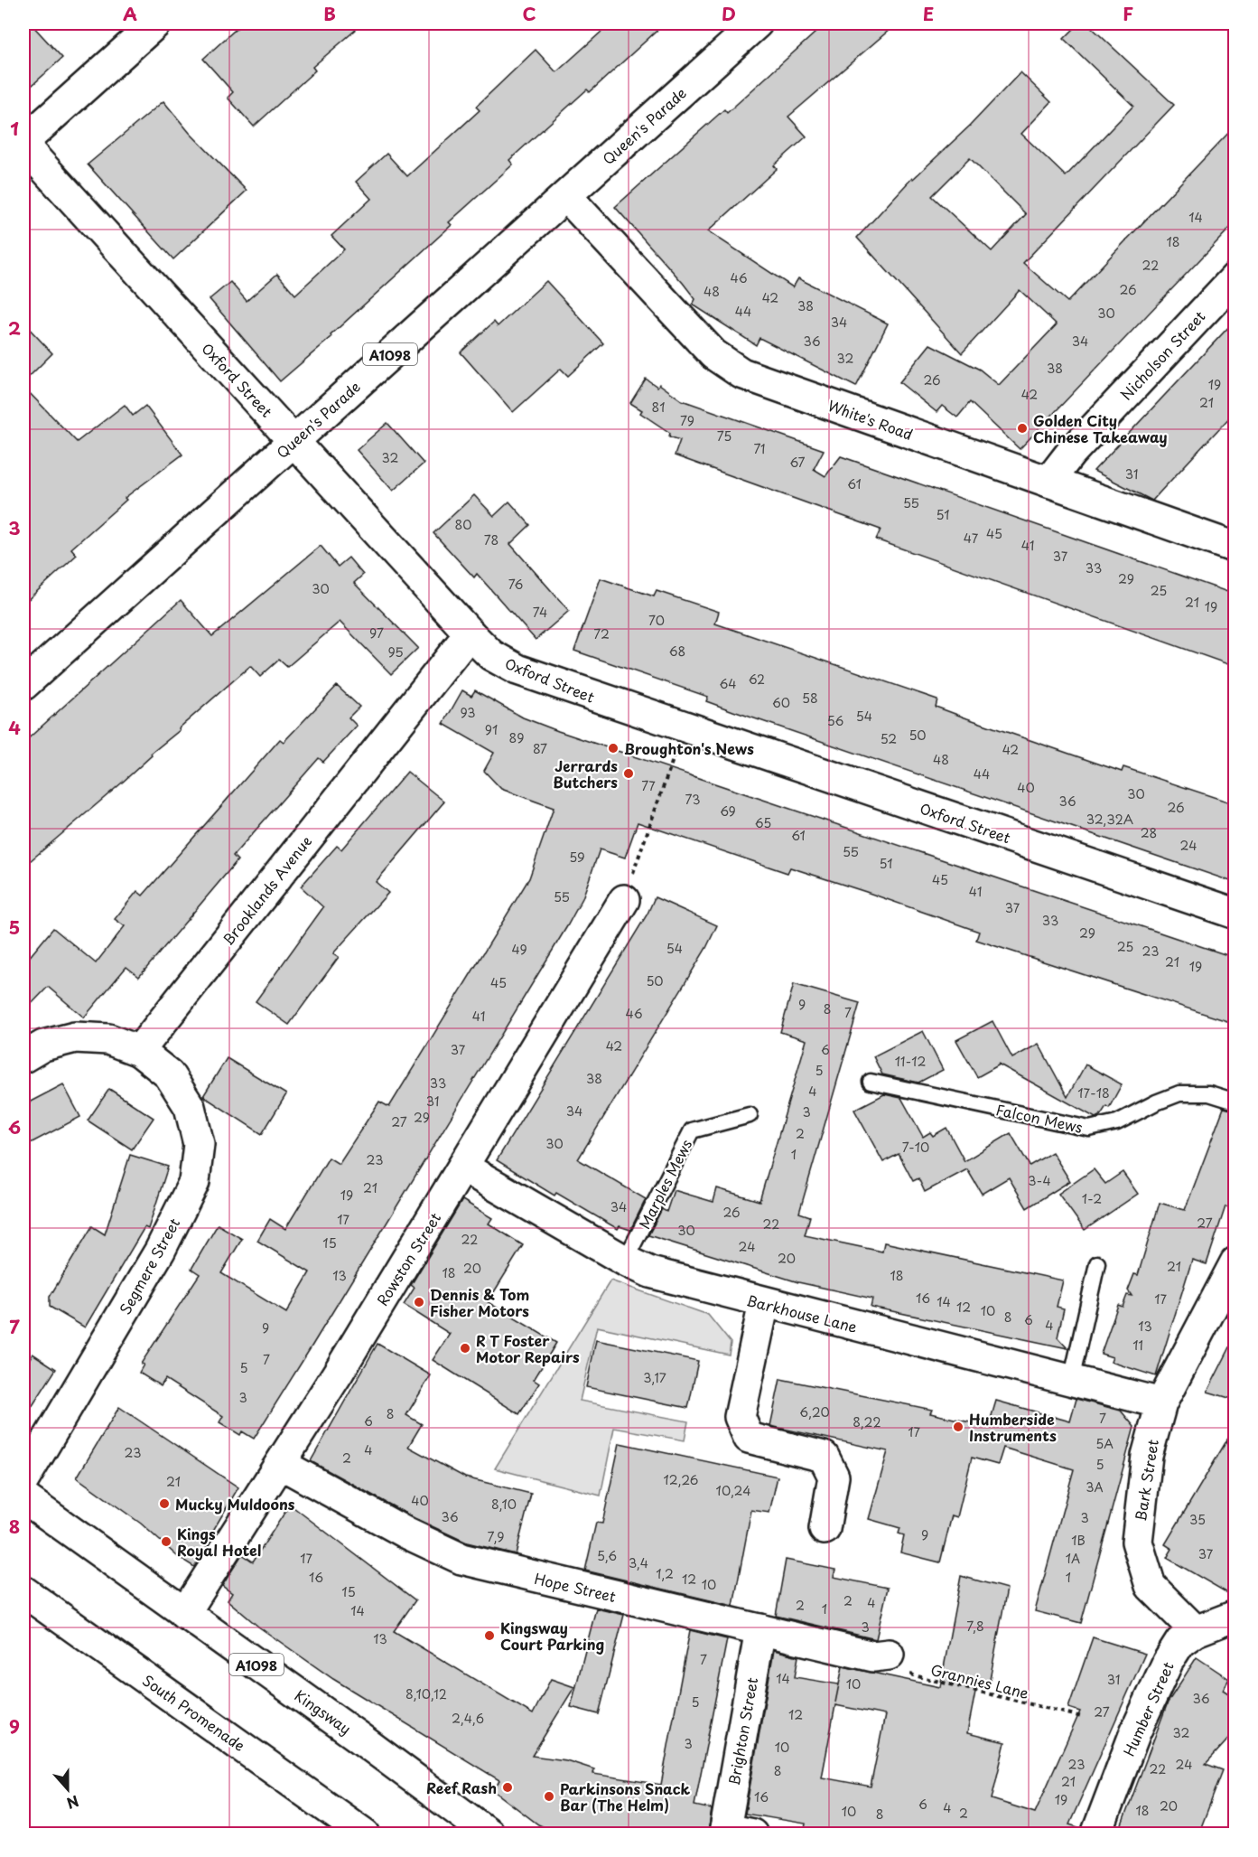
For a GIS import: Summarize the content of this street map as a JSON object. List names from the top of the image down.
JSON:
{
  "streets": {
    "street": [
      "Queen's Parade",
      "A1098",
      "Nicholson Street",
      "Oxford Street",
      "White's Road",
      "Brooklands Avenue",
      "Rowston Street",
      "Segmere Street",
      "Barkhouse Lane",
      "Bark Street",
      "Hope Street",
      "Humber Street",
      "Kingsway",
      "South Promenade",
      "Brighton Street"
    ],
    "lane": ["Falcon Mews", "Marples Mews"],
    "path": ["Grannies Lane"]
  },
  "crossings": [
    ["Queen's Parade", "Oxford Street"],
    ["Queen's Parade", "White's Road"],
    ["Nicholson Street", "White's Road"],
    ["Oxford Street", "Brooklands Avenue"],
    ["Brooklands Avenue", "Segmere Street"],
    ["Marples Mews", "Barkhouse Lane"],
    ["Rowston Street", "Barkhouse Lane"],
    ["Rowston Street", "Hope Street"],
    ["Rowston Street", "Kingsway"],
    ["Barkhouse Lane", "Bark Street"],
    ["Bark Street", "Humber Street"],
    ["Hope Street", "Grannies Lane"],
    ["Hope Street", "Brighton Street"]
  ],
  "places": [
    "Golden City Chinese Takeaway",
    "Broughton's News",
    "Jerrards Butchers",
    "Dennis & Tom Fisher Motors",
    "R T Foster Motor Repairs",
    "Humberside Instruments",
    "Mucky Muldoons",
    "Kings Royal Hotel",
    "Kingsway Court Parking",
    "Reef Rash",
    "Parkinsons Snack Bar (The Helm)"
  ],
  "house_numbers": [
    "14",
    "18",
    "22",
    "46",
    "26",
    "48",
    "42",
    "38",
    "44",
    "30",
    "34",
    "36",
    "34",
    "32",
    "38",
    "26",
    "19",
    "42",
    "21",
    "81",
    "79",
    "75",
    "71",
    "32",
    "67",
    "31",
    "61",
    "55",
    "51",
    "80",
    "45",
    "47",
    "78",
    "41",
    "37",
    "33",
    "29",
    "76",
    "30",
    "25",
    "21",
    "19",
    "74",
    "70",
    "97",
    "72",
    "68",
    "95",
    "62",
    "64",
    "58",
    "60",
    "93",
    "54",
    "56",
    "91",
    "50",
    "89",
    "52",
    "87",
    "42",
    "48",
    "44",
    "77",
    "40",
    "30",
    "73",
    "36",
    "26",
    "69",
    "32,32A",
    "65",
    "28",
    "61",
    "24",
    "55",
    "59",
    "51",
    "45",
    "41",
    "55",
    "37",
    "33",
    "29",
    "25",
    "54",
    "49",
    "23",
    "21",
    "19",
    "50",
    "45",
    "9",
    "8",
    "7",
    "46",
    "41",
    "42",
    "37",
    "6",
    "11-12",
    "5",
    "38",
    "33",
    "4",
    "17-18",
    "31",
    "34",
    "3",
    "29",
    "27",
    "2",
    "30",
    "7-10",
    "1",
    "23",
    "3-4",
    "21",
    "19",
    "1-2",
    "34",
    "26",
    "17",
    "27",
    "22",
    "30",
    "22",
    "15",
    "24",
    "20",
    "21",
    "20",
    "18",
    "13",
    "18",
    "16",
    "17",
    "14",
    "12",
    "10",
    "8",
    "6",
    "4",
    "13",
    "9",
    "11",
    "7",
    "5",
    "3,17",
    "3",
    "6,20",
    "8",
    "7",
    "6",
    "8,22",
    "17",
    "5A",
    "4",
    "23",
    "2",
    "5",
    "12,26",
    "21",
    "3A",
    "10,24",
    "40",
    "8,10",
    "36",
    "3",
    "35",
    "9",
    "7,9",
    "1B",
    "37",
    "5,6",
    "17",
    "1A",
    "3,4",
    "1,2",
    "16",
    "1",
    "12",
    "10",
    "15",
    "2",
    "4",
    "2",
    "1",
    "14",
    "7,8",
    "3",
    "13",
    "7",
    "14",
    "31",
    "10",
    "8,10,12",
    "36",
    "5",
    "27",
    "12",
    "2,4,6",
    "32",
    "3",
    "10",
    "23",
    "24",
    "22",
    "8",
    "21",
    "16",
    "19",
    "6",
    "20",
    "4",
    "18",
    "10",
    "2",
    "8"
  ],
  "north": "bottom",
  "grid": {
    "columns": [
      "A",
      "B",
      "C",
      "D",
      "E",
      "F"
    ],
    "rows": [
      "1",
      "2",
      "3",
      "4",
      "5",
      "6",
      "7",
      "8",
      "9"
    ]
  }
}
